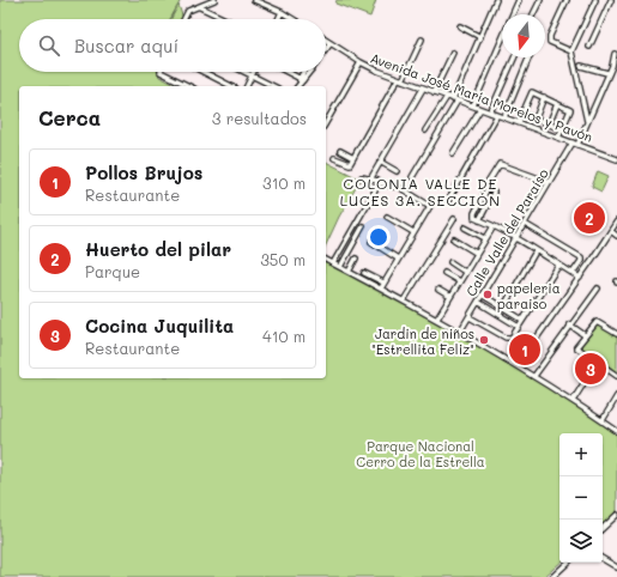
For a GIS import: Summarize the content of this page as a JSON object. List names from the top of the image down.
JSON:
{
  "streets": {
    "street": ["Avenida José María Morelos y Pavón", "Calle Valle del Paraíso"]
  },
  "crossings": [
    ["Avenida José María Morelos y Pavón", "Calle Valle del Paraíso"]
  ],
  "districts": ["COLONIA VALLE DE LUCES 3A. SECCIÓN"],
  "parks": ["Parque Nacional Cerro de la Estrella"],
  "places": ["papeleria paraiso", "Jardin de niños \"Estrellita Feliz\""],
  "north": "bottom",
  "page": {
    "search": "Buscar aquí",
    "heading": ["Cerca", "3 resultados"],
    "list": [
      {
        "mark": "1",
        "name": "Pollos Brujos",
        "note": "Restaurante",
        "value": "310 m"
      },
      {
        "mark": "2",
        "name": "Huerto del pilar",
        "note": "Parque",
        "value": "350 m"
      },
      {
        "mark": "3",
        "name": "Cocina Juquilita",
        "note": "Restaurante",
        "value": "410 m"
      }
    ],
    "pins": ["2", "1", "3"],
    "map_buttons": ["+", "−"]
  }
}
